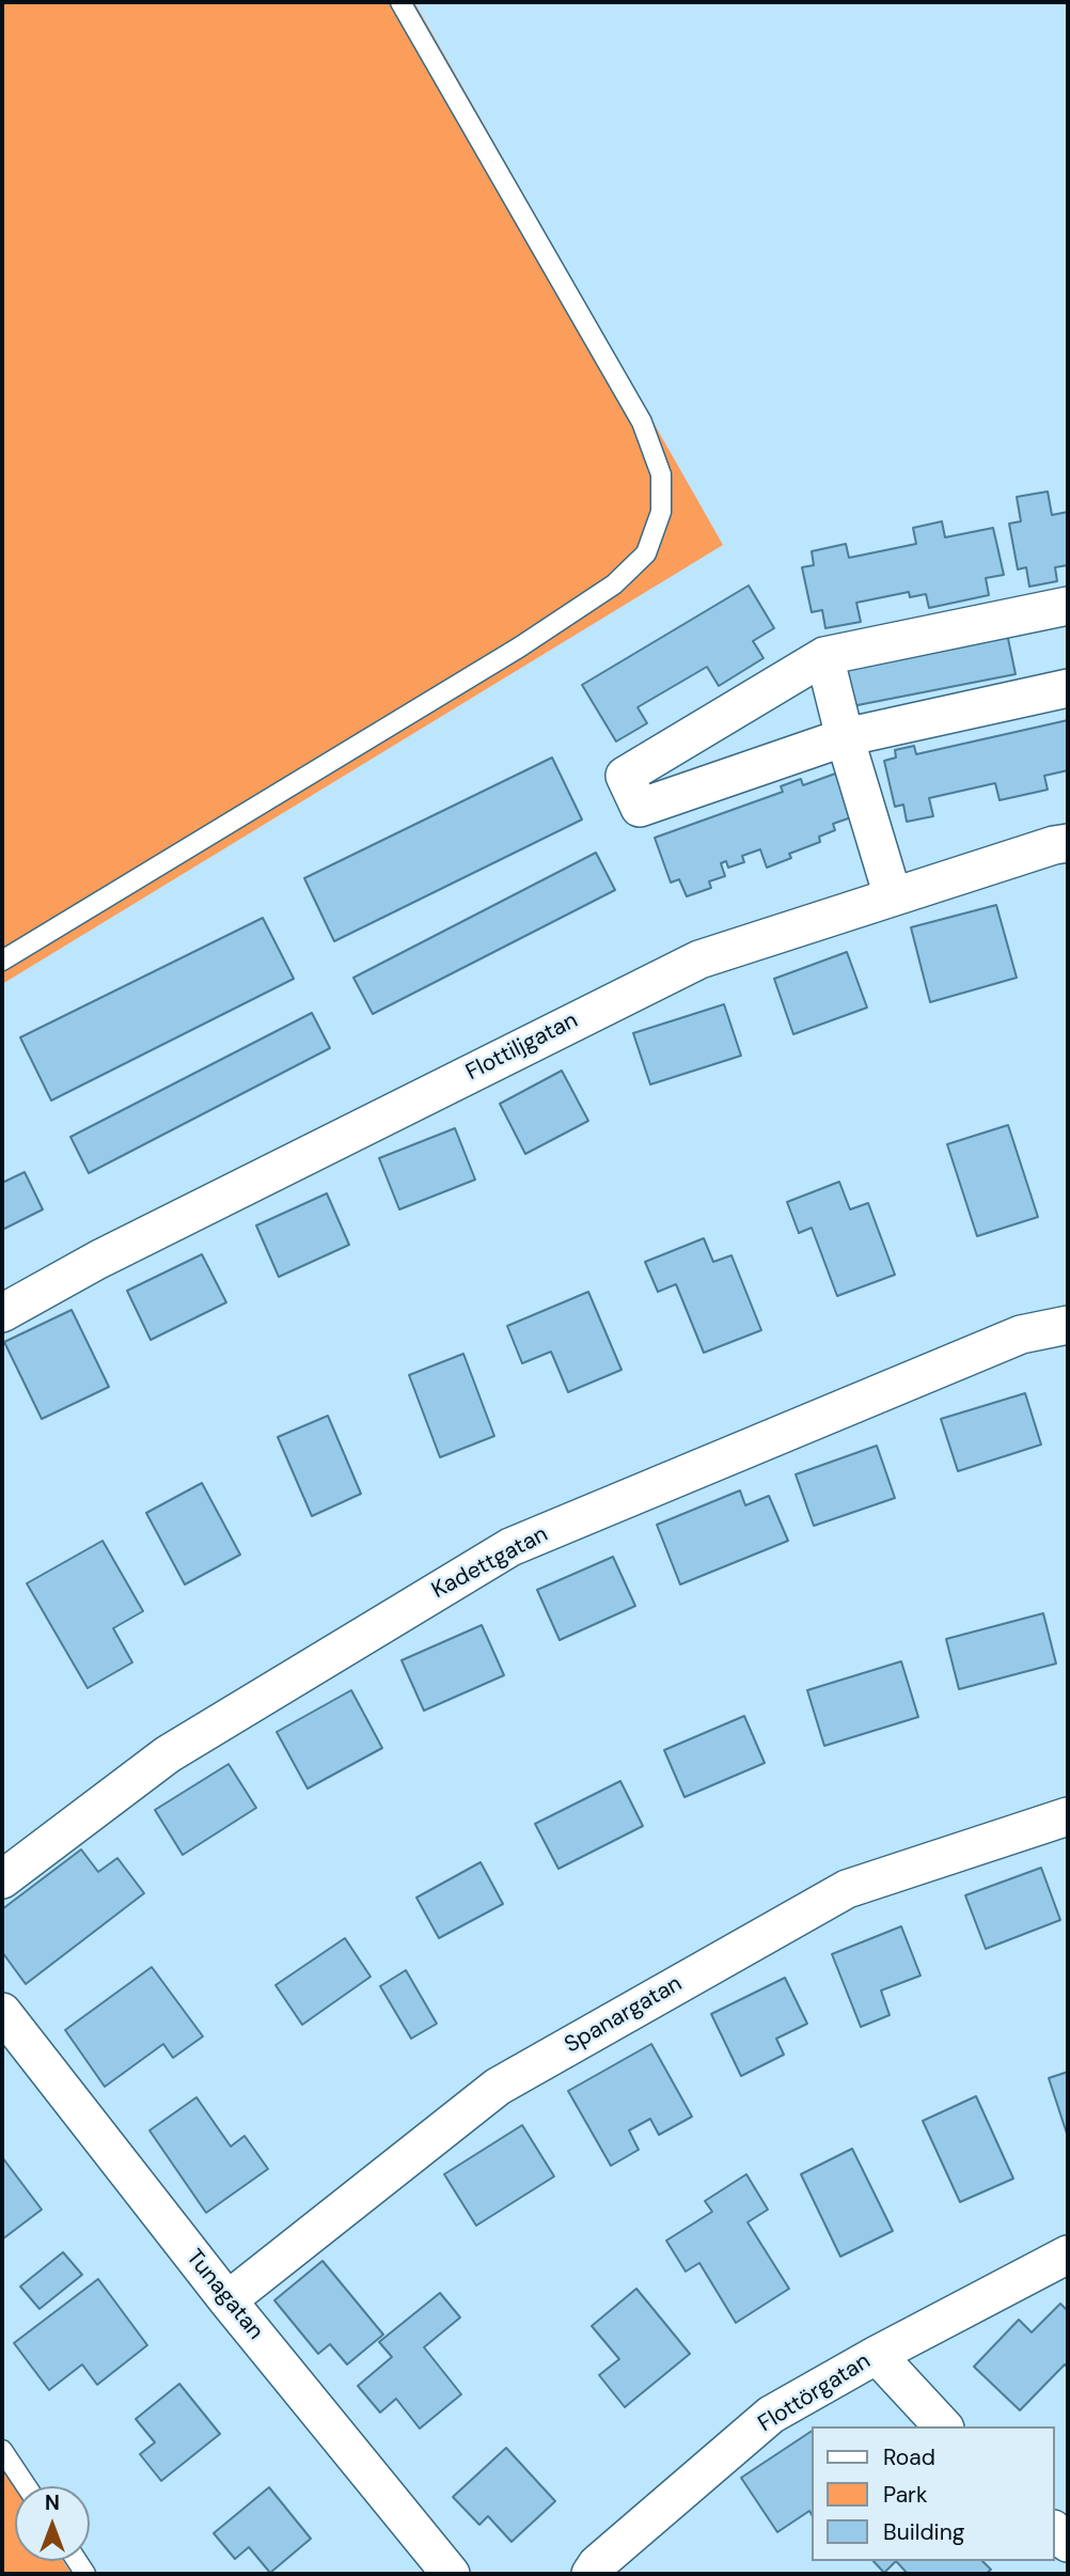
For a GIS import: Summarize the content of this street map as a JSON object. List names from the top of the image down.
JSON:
{
  "streets": {
    "street": [
      "Flottiljgatan",
      "Kadettgatan",
      "Spanargatan",
      "Tunagatan",
      "Flottörgatan"
    ]
  },
  "crossings": [
    ["Spanargatan", "Tunagatan"]
  ],
  "legend": ["Road", "Park", "Building"],
  "north": "top"
}
